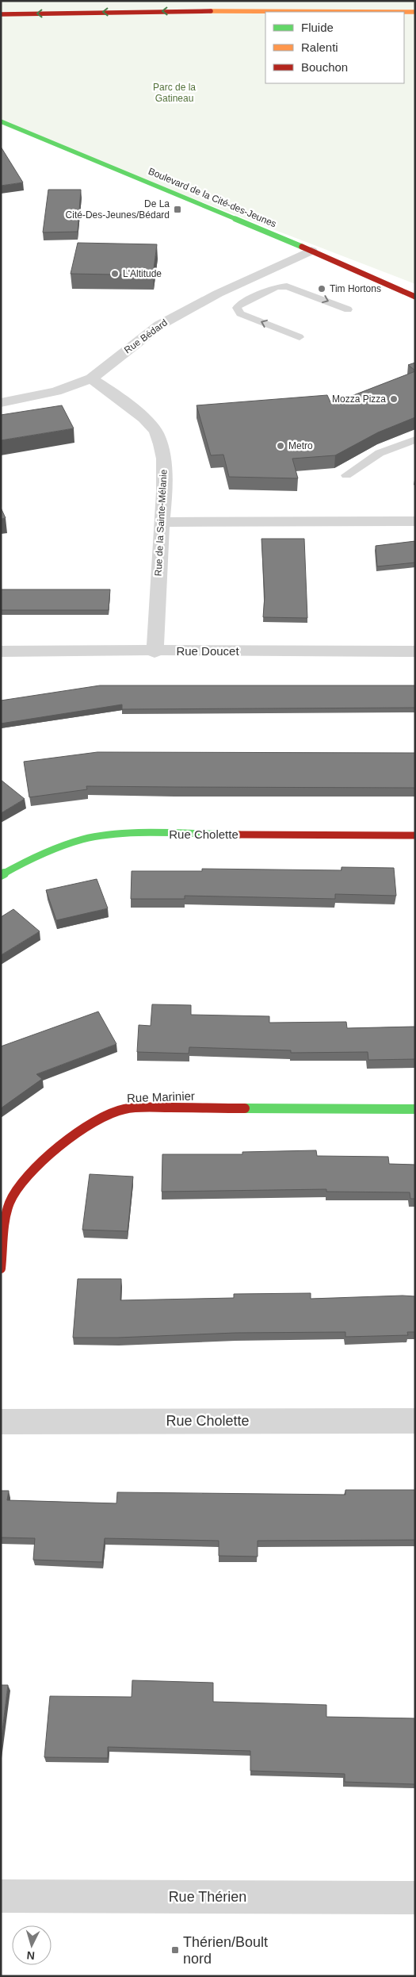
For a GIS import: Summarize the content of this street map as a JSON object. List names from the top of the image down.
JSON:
{
  "streets": {
    "street": [
      "Boulevard de la Cité-des-Jeunes",
      "Rue Bédard",
      "Rue de la Sainte-Mélanie",
      "Rue Doucet",
      "Rue Cholette",
      "Rue Marinier",
      "Rue Thérien"
    ]
  },
  "crossings": [
    ["Boulevard de la Cité-des-Jeunes", "Rue Bédard"],
    ["Rue Bédard", "Rue de la Sainte-Mélanie"],
    ["Rue de la Sainte-Mélanie", "Rue Doucet"]
  ],
  "parks": ["Parc de la Gatineau"],
  "places": {
    "transit": ["De La Cité-Des-Jeunes/Bédard", "Thérien/Boult nord"],
    "other": [
      "L'Altitude",
      "Tim Hortons",
      "Mozza Pizza",
      "Metro"
    ]
  },
  "legend": ["Fluide", "Ralenti", "Bouchon"],
  "north": "bottom"
}
